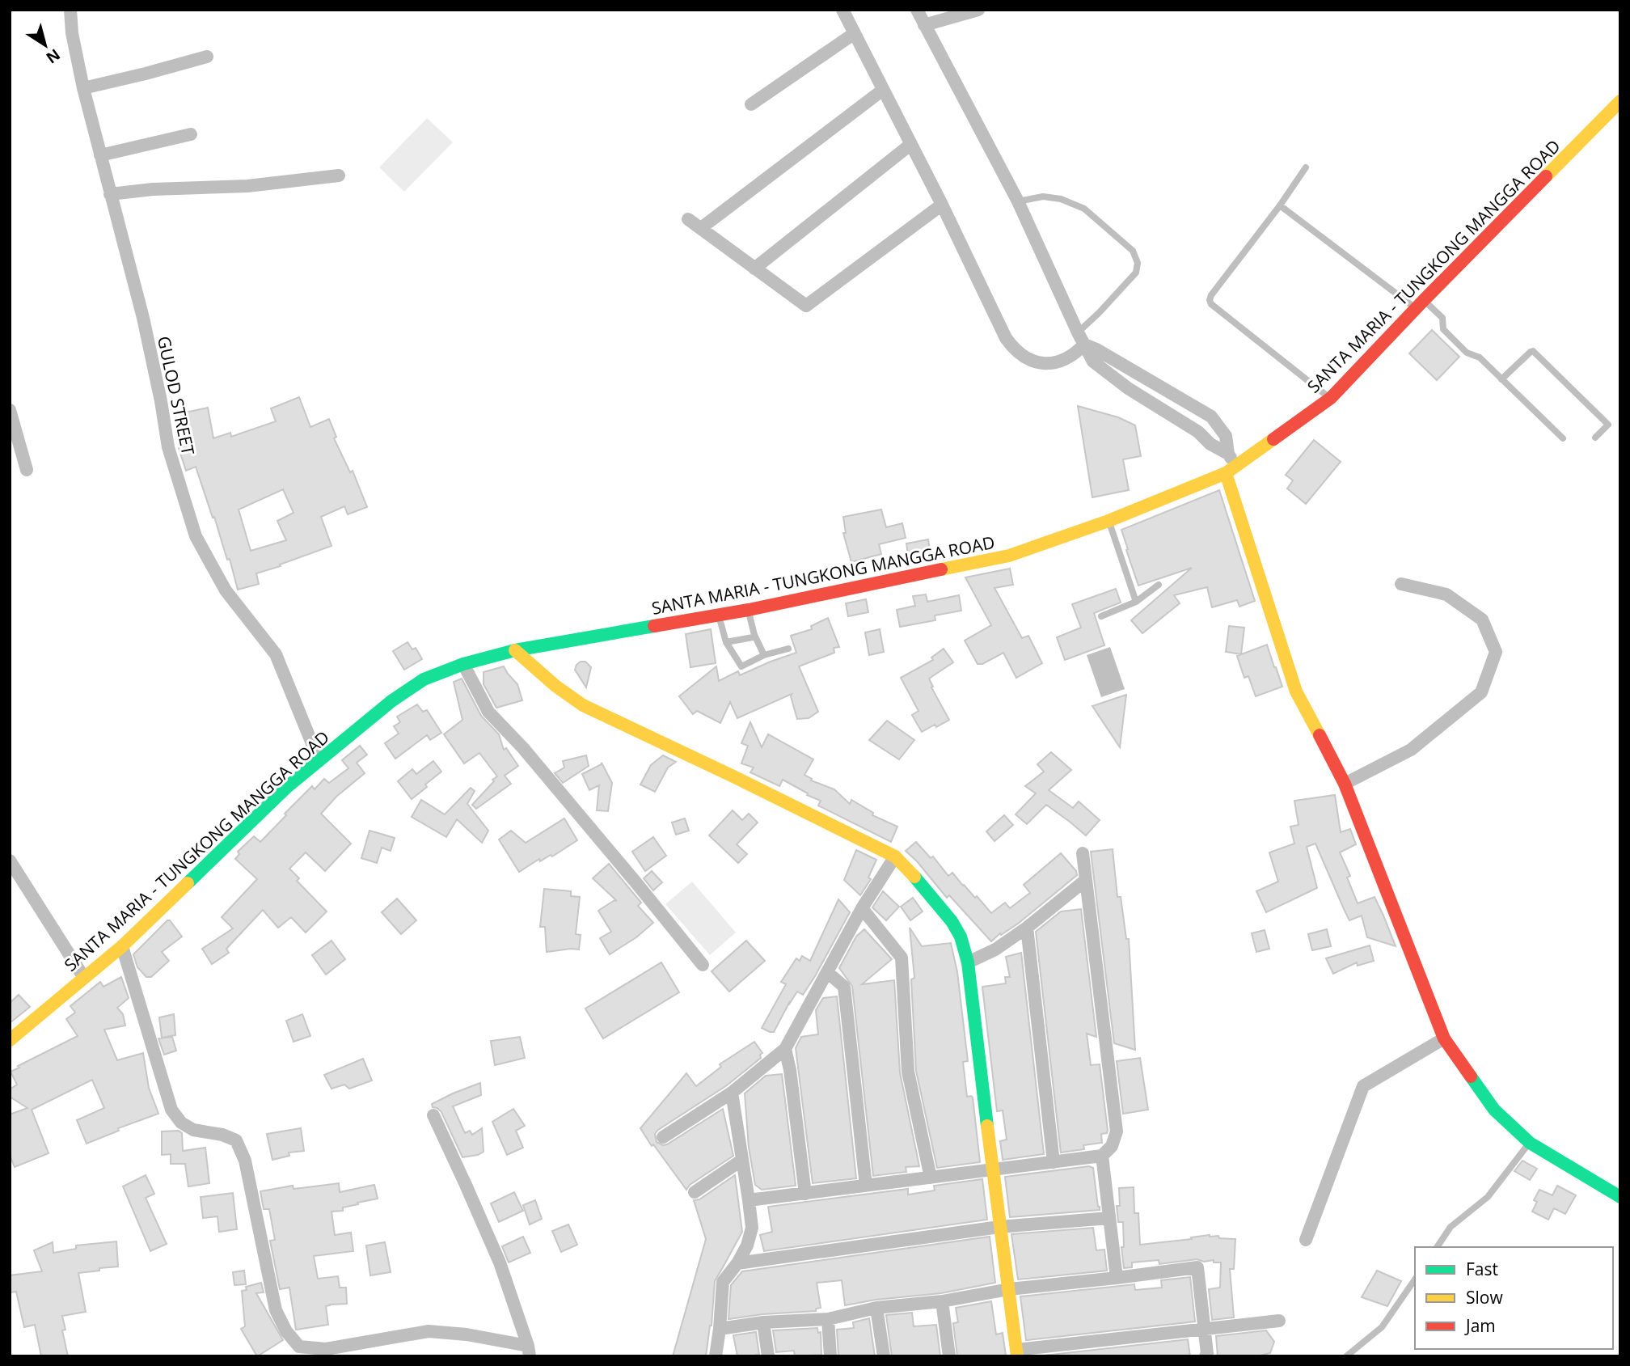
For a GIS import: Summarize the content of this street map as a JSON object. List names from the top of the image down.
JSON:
{
  "streets": {
    "main road": ["SANTA MARIA - TUNGKONG MANGGA ROAD"],
    "street": ["GULOD STREET"]
  },
  "crossings": [
    ["SANTA MARIA - TUNGKONG MANGGA ROAD", "GULOD STREET"]
  ],
  "legend": ["Fast", "Slow", "Jam"],
  "north": "bottom right"
}
